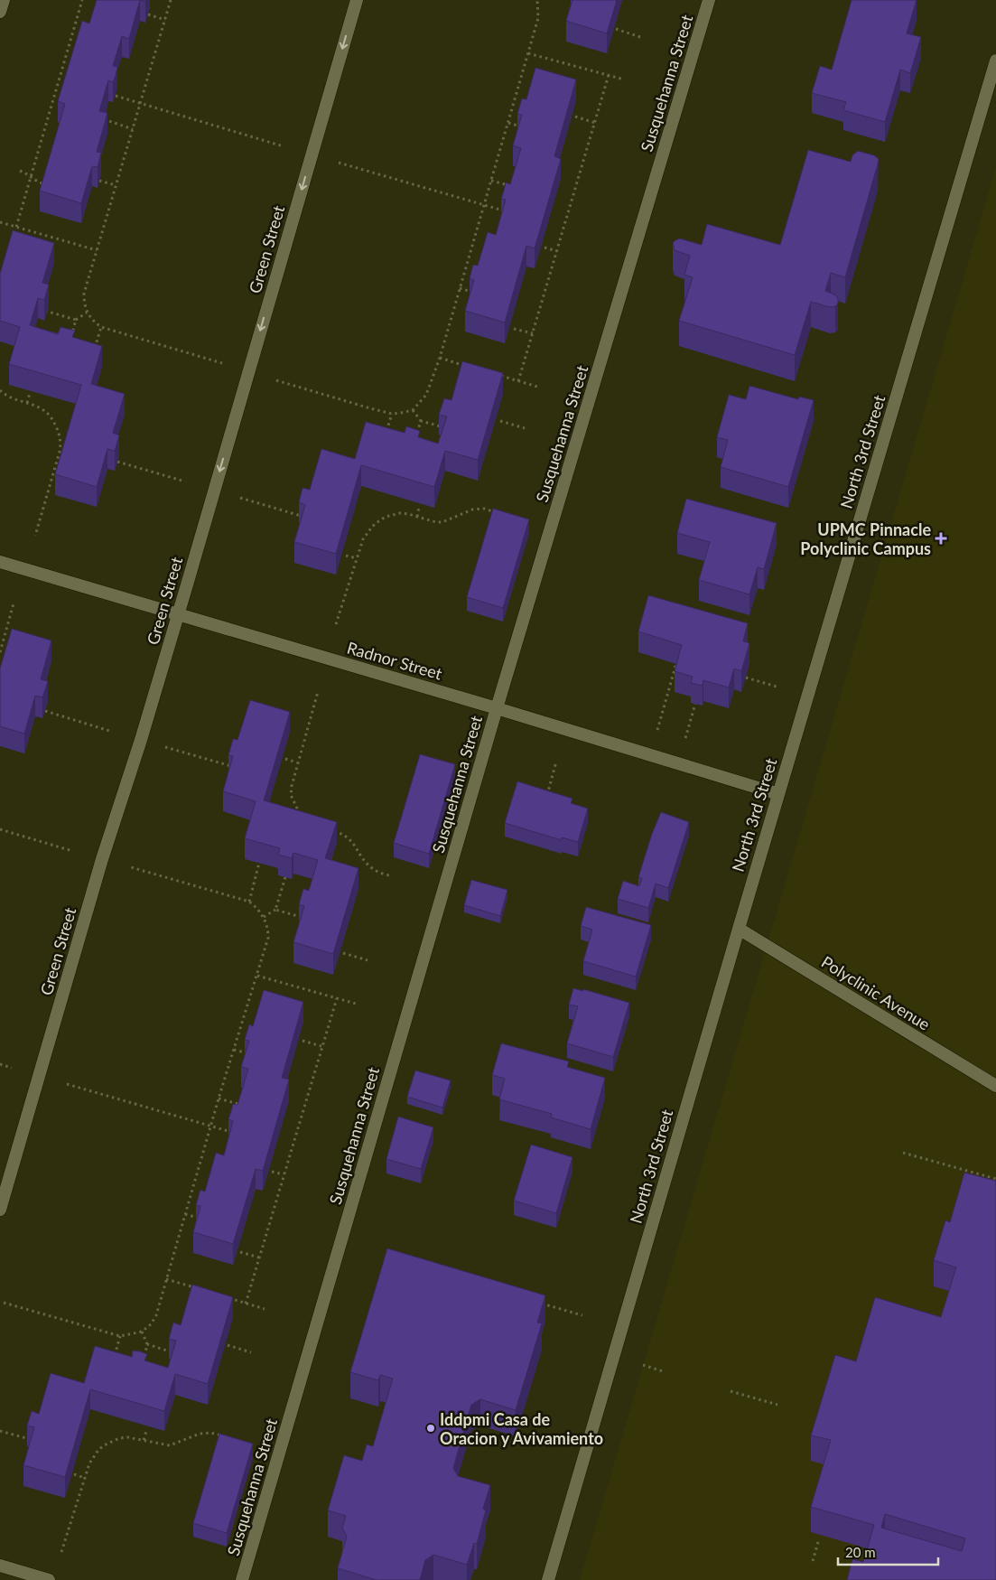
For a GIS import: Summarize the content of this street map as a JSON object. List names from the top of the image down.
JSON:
{
  "streets": {
    "street": [
      "Susquehanna Street",
      "Green Street",
      "North 3rd Street",
      "Radnor Street",
      "Polyclinic Avenue"
    ]
  },
  "crossings": [
    ["Susquehanna Street", "Radnor Street"],
    ["Green Street", "Radnor Street"],
    ["North 3rd Street", "Radnor Street"],
    ["North 3rd Street", "Polyclinic Avenue"]
  ],
  "one_way": ["Green Street"],
  "places": {
    "health": ["UPMC Pinnacle Polyclinic Campus"],
    "other": ["Iddpmi Casa de Oracion y Avivamiento"]
  },
  "scale_bar": "20 m"
}
